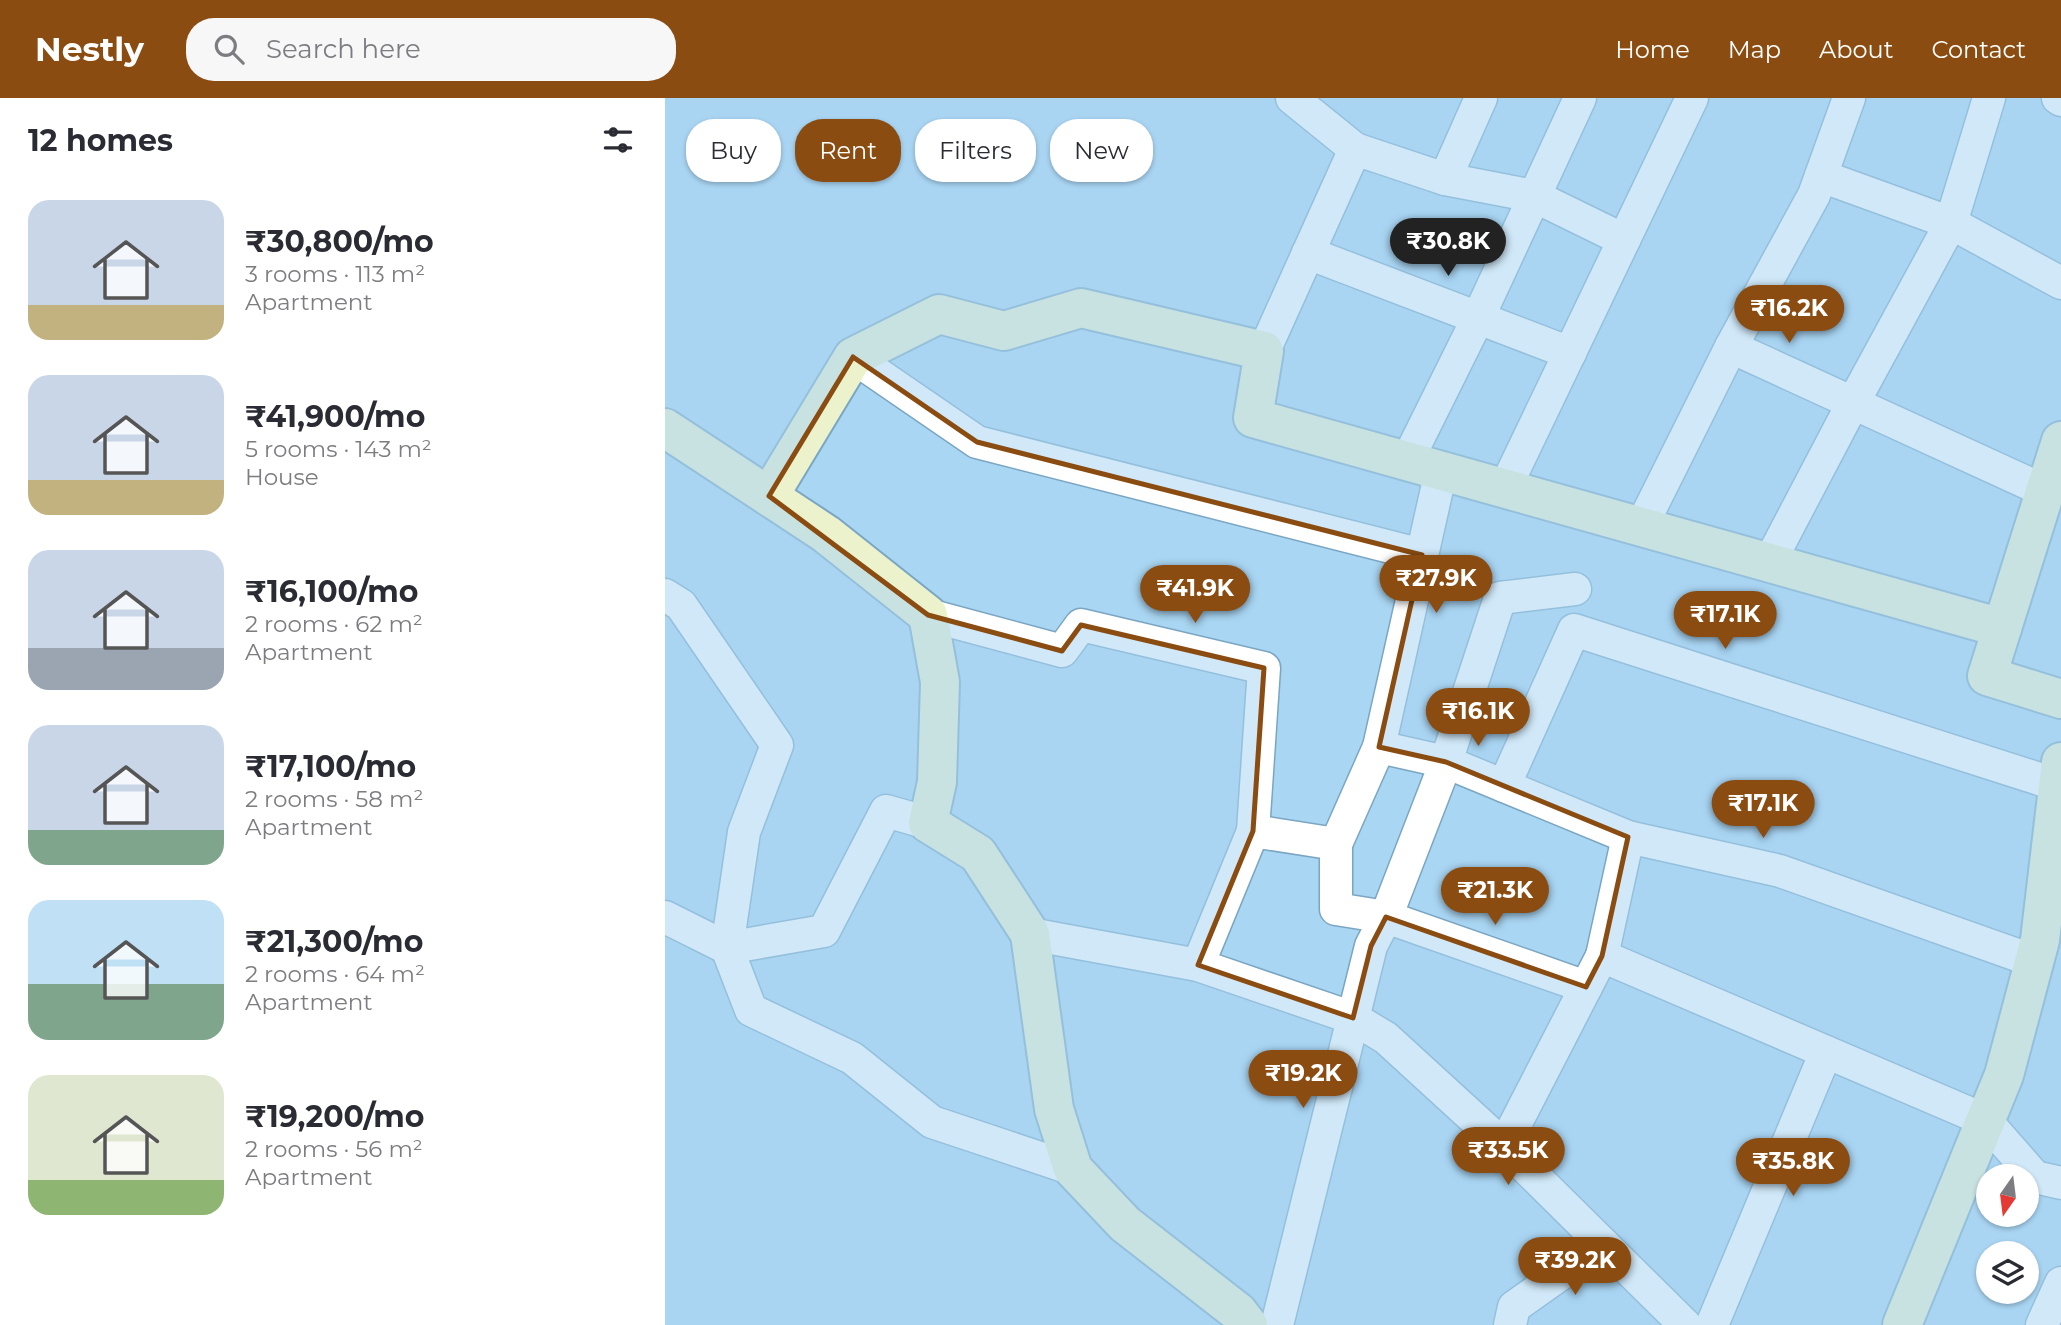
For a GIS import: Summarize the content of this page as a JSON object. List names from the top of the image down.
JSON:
{
  "north": "bottom",
  "page": {
    "header": "Nestly",
    "search": "Search here",
    "nav": [
      "Home",
      "Map",
      "About",
      "Contact"
    ],
    "heading": "12 homes",
    "chip": [
      "Buy",
      "Rent",
      "Filters",
      "New"
    ],
    "list": [
      {
        "name": "₹30,800/mo",
        "note": "3 rooms · 113 m² · Apartment"
      },
      {
        "name": "₹41,900/mo",
        "note": "5 rooms · 143 m² · House"
      },
      {
        "name": "₹16,100/mo",
        "note": "2 rooms · 62 m² · Apartment"
      },
      {
        "name": "₹17,100/mo",
        "note": "2 rooms · 58 m² · Apartment"
      },
      {
        "name": "₹21,300/mo",
        "note": "2 rooms · 64 m² · Apartment"
      },
      {
        "name": "₹19,200/mo",
        "note": "2 rooms · 56 m² · Apartment"
      }
    ],
    "price": [
      "₹30.8K",
      "₹16.2K",
      "₹27.9K",
      "₹41.9K",
      "₹17.1K",
      "₹16.1K",
      "₹17.1K",
      "₹21.3K",
      "₹19.2K",
      "₹33.5K",
      "₹35.8K",
      "₹39.2K"
    ]
  }
}
